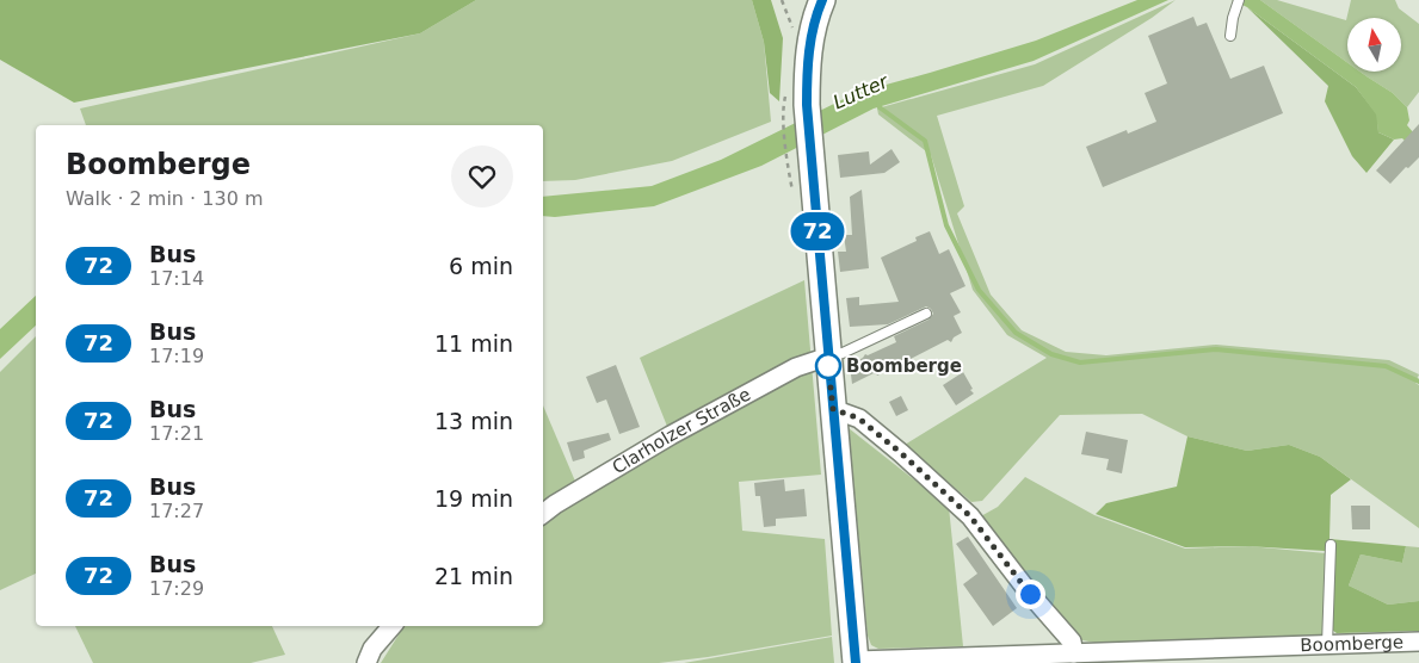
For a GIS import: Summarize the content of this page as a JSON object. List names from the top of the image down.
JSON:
{
  "streets": {
    "street": ["Clarholzer Straße", "Boomberge"]
  },
  "water": ["Lutter"],
  "places": ["Boomberge"],
  "lines": ["bus line 72"],
  "north": "top",
  "page": {
    "on_map": "72",
    "heading": ["Boomberge", "Walk · 2 min · 130 m"],
    "list": [
      {
        "mark": "72",
        "name": "Bus",
        "note": "17:14",
        "value": "6 min"
      },
      {
        "mark": "72",
        "name": "Bus",
        "note": "17:19",
        "value": "11 min"
      },
      {
        "mark": "72",
        "name": "Bus",
        "note": "17:21",
        "value": "13 min"
      },
      {
        "mark": "72",
        "name": "Bus",
        "note": "17:27",
        "value": "19 min"
      },
      {
        "mark": "72",
        "name": "Bus",
        "note": "17:29",
        "value": "21 min"
      }
    ]
  }
}
